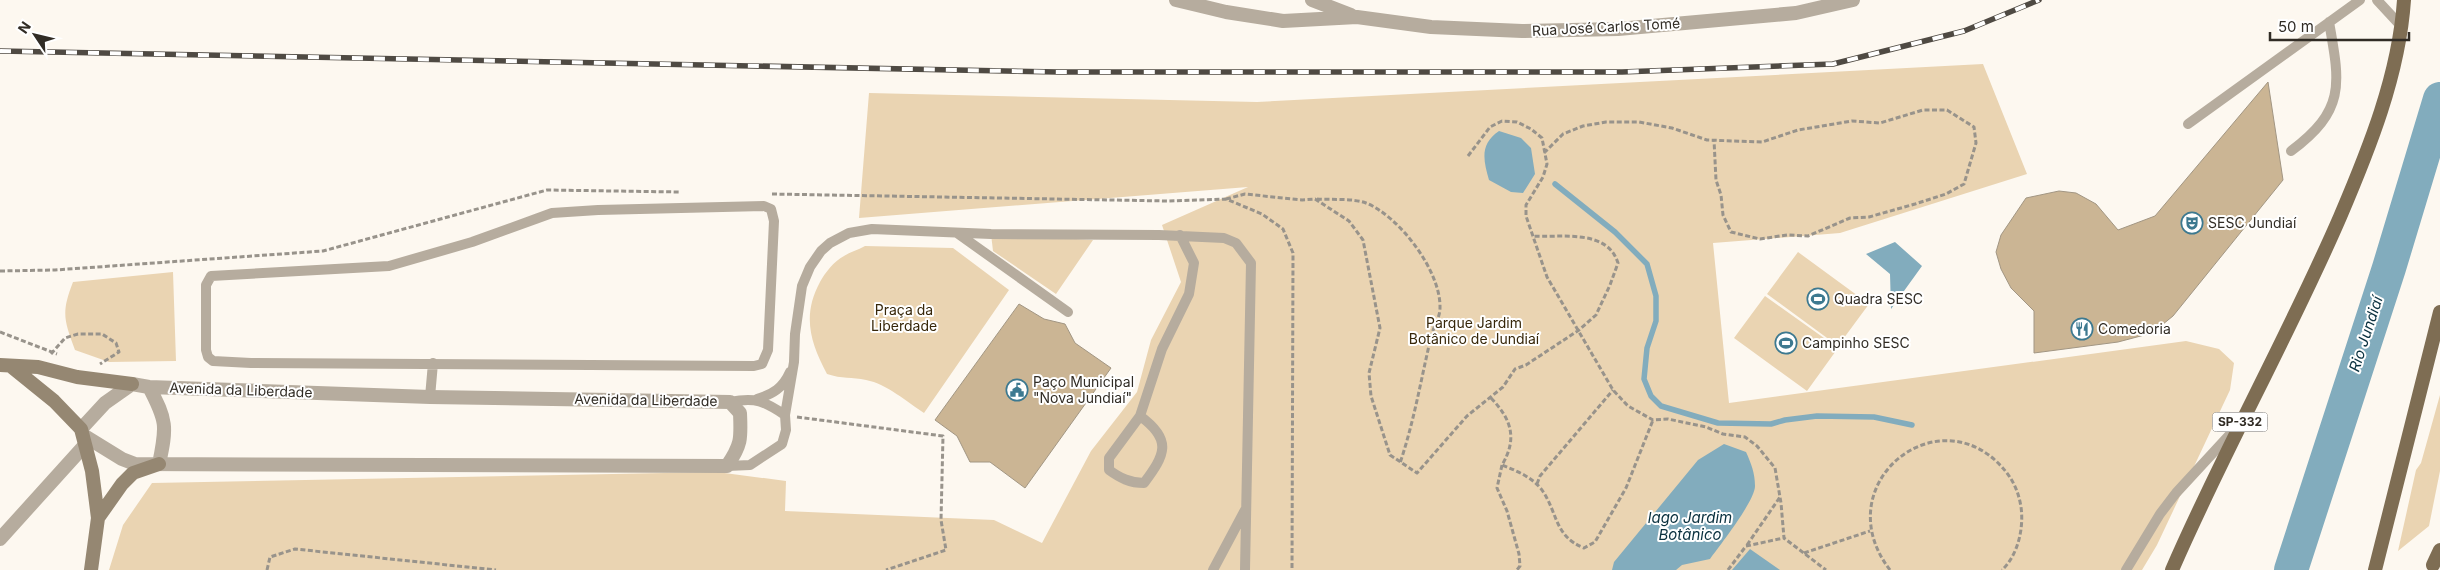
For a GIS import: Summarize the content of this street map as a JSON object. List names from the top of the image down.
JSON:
{
  "streets": {
    "main road": ["SP-332"],
    "street": ["Rua José Carlos Tomé", "Avenida da Liberdade"]
  },
  "water": ["Rio Jundiaí", "lago Jardim Botânico"],
  "parks": ["Praça da Liberdade", "Parque Jardim Botânico de Jundiaí"],
  "places": {
    "theatre": ["SESC Jundiaí"],
    "sports": ["Quadra SESC", "Campinho SESC"],
    "restaurant": ["Comedoria"],
    "public building": ["Paço Municipal \"Nova Jundiaí\""]
  },
  "scale_bar": "50 m",
  "north": "top left"
}
